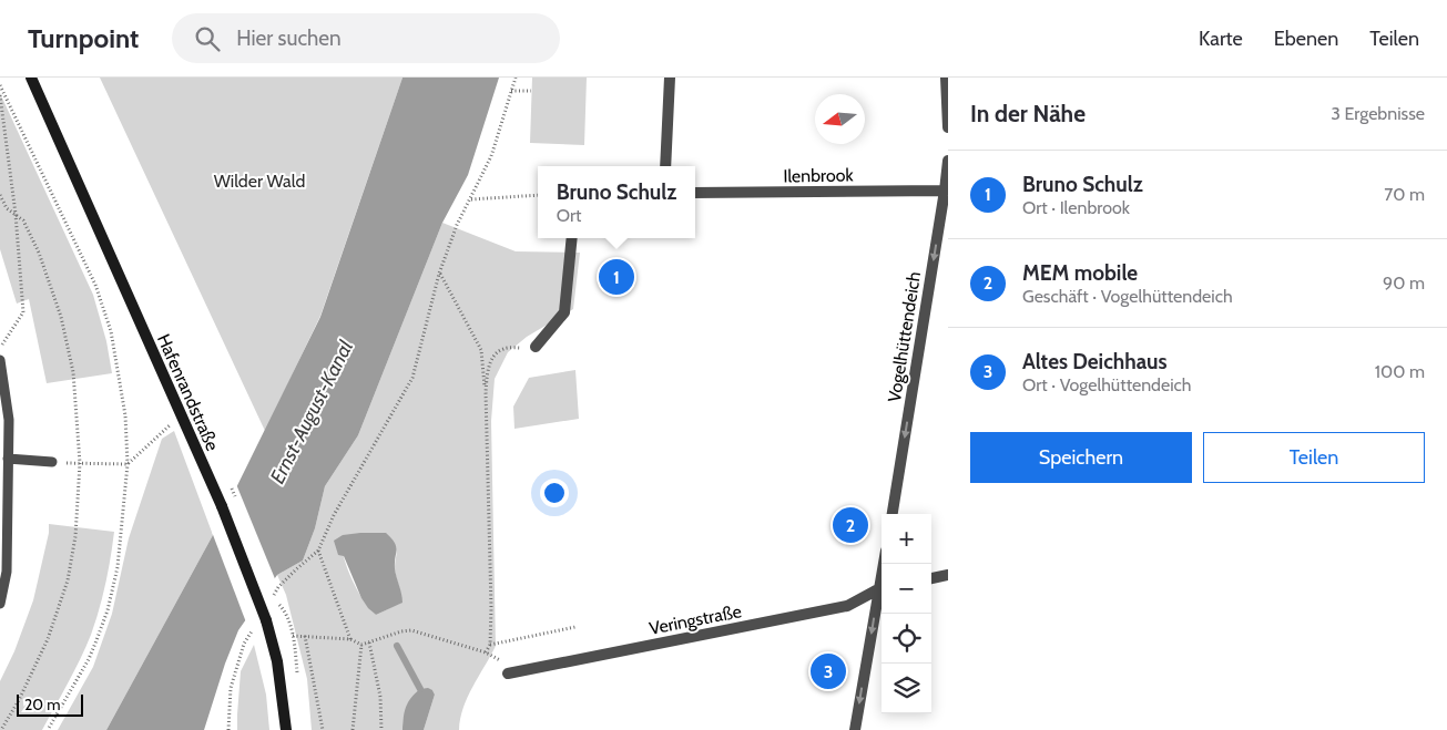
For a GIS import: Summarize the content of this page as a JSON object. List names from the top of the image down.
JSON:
{
  "streets": {
    "main road": ["Hafenrandstraße"],
    "street": ["Ilenbrook", "Vogelhüttendeich", "Veringstraße"]
  },
  "crossings": [
    ["Ilenbrook", "Vogelhüttendeich"]
  ],
  "one_way": ["Vogelhüttendeich"],
  "water": ["Ernst-August-Kanal"],
  "parks": ["Wilder Wald"],
  "scale_bar": "20 m",
  "north": "left",
  "page": {
    "header": "Turnpoint",
    "search": "Hier suchen",
    "nav": ["Karte", "Ebenen", "Teilen"],
    "heading": ["In der Nähe", "3 Ergebnisse"],
    "list": [
      {
        "mark": "1",
        "name": "Bruno Schulz",
        "note": "Ort · Ilenbrook",
        "value": "70 m"
      },
      {
        "mark": "2",
        "name": "MEM mobile",
        "note": "Geschäft · Vogelhüttendeich",
        "value": "90 m"
      },
      {
        "mark": "3",
        "name": "Altes Deichhaus",
        "note": "Ort · Vogelhüttendeich",
        "value": "100 m"
      }
    ],
    "popup": ["Bruno Schulz", "Ort"],
    "pins": ["1", "2", "3"],
    "buttons": ["Speichern", "Teilen"],
    "map_buttons": ["+", "−"],
    "scale": "20 m"
  }
}
